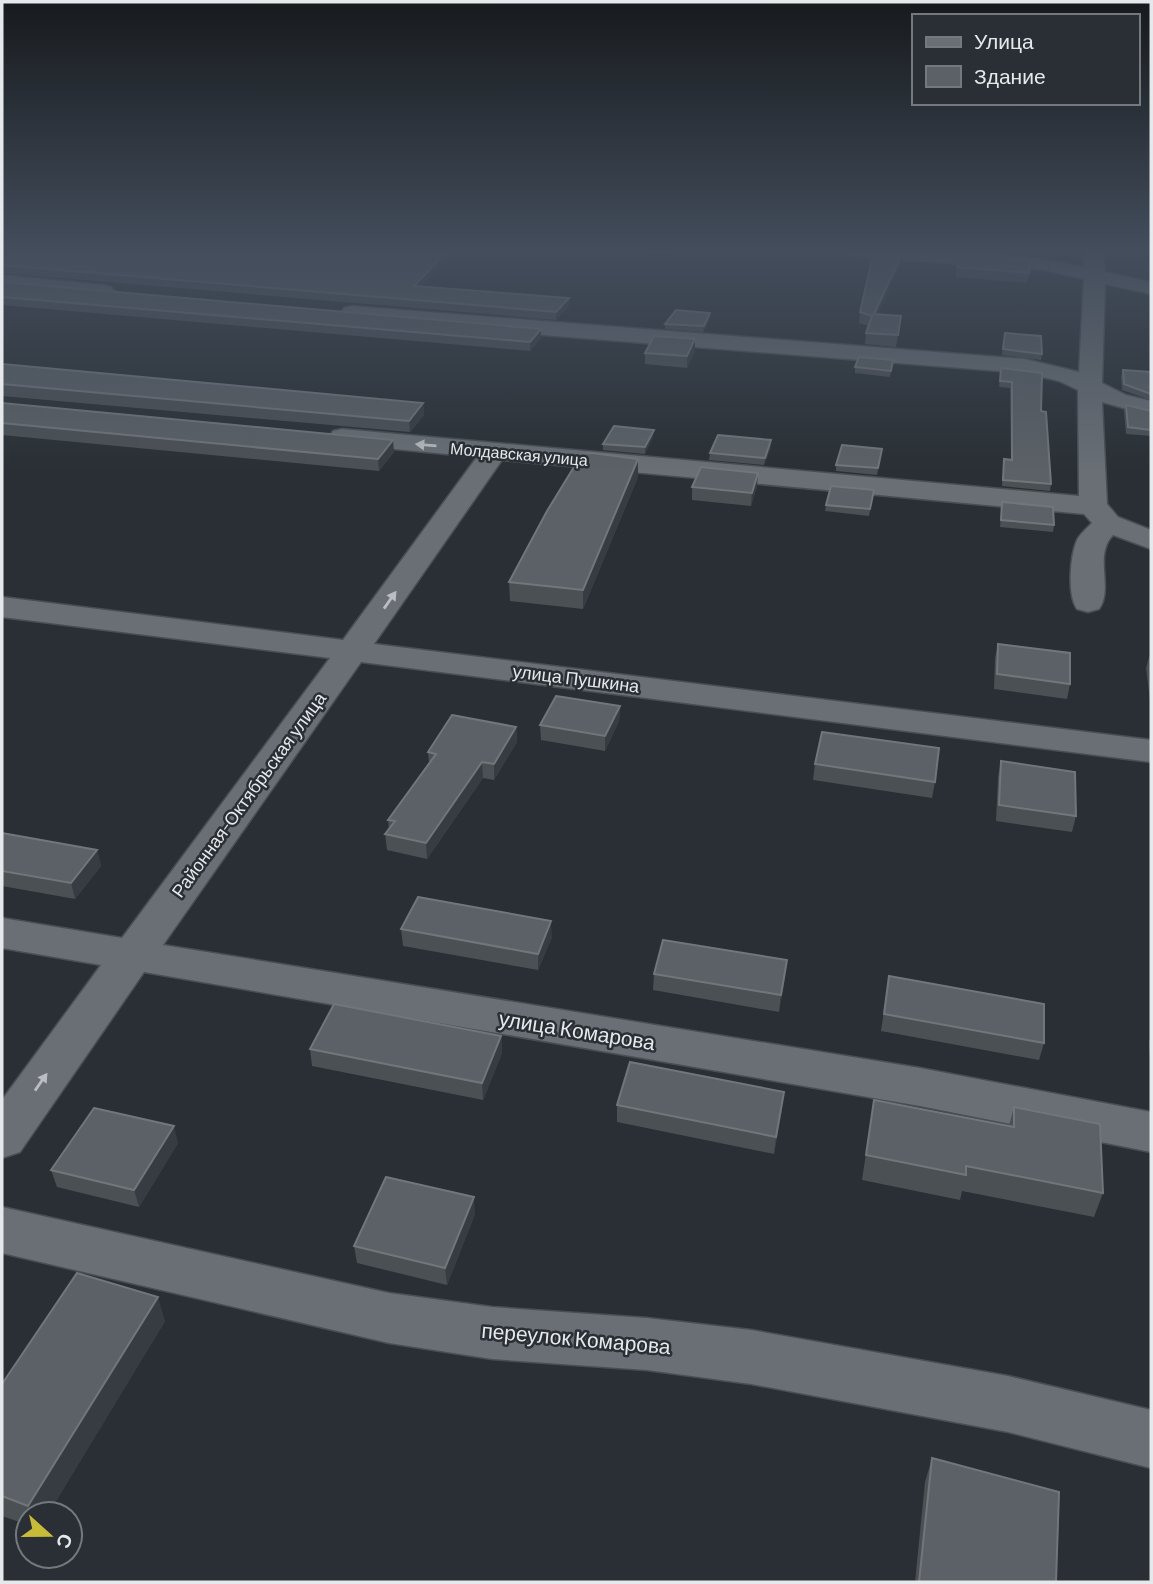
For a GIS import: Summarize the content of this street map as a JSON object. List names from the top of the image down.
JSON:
{
  "streets": {
    "street": [
      "Молдавская улица",
      "улица Пушкина",
      "Районная-Октябрьская улица",
      "улица Комарова",
      "переулок Комарова"
    ]
  },
  "crossings": [
    ["Молдавская улица", "Районная-Октябрьская улица"],
    ["улица Пушкина", "Районная-Октябрьская улица"],
    ["Районная-Октябрьская улица", "улица Комарова"]
  ],
  "one_way": ["Районная-Октябрьская улица"],
  "legend": ["Улица", "Здание"],
  "north": "right"
}
